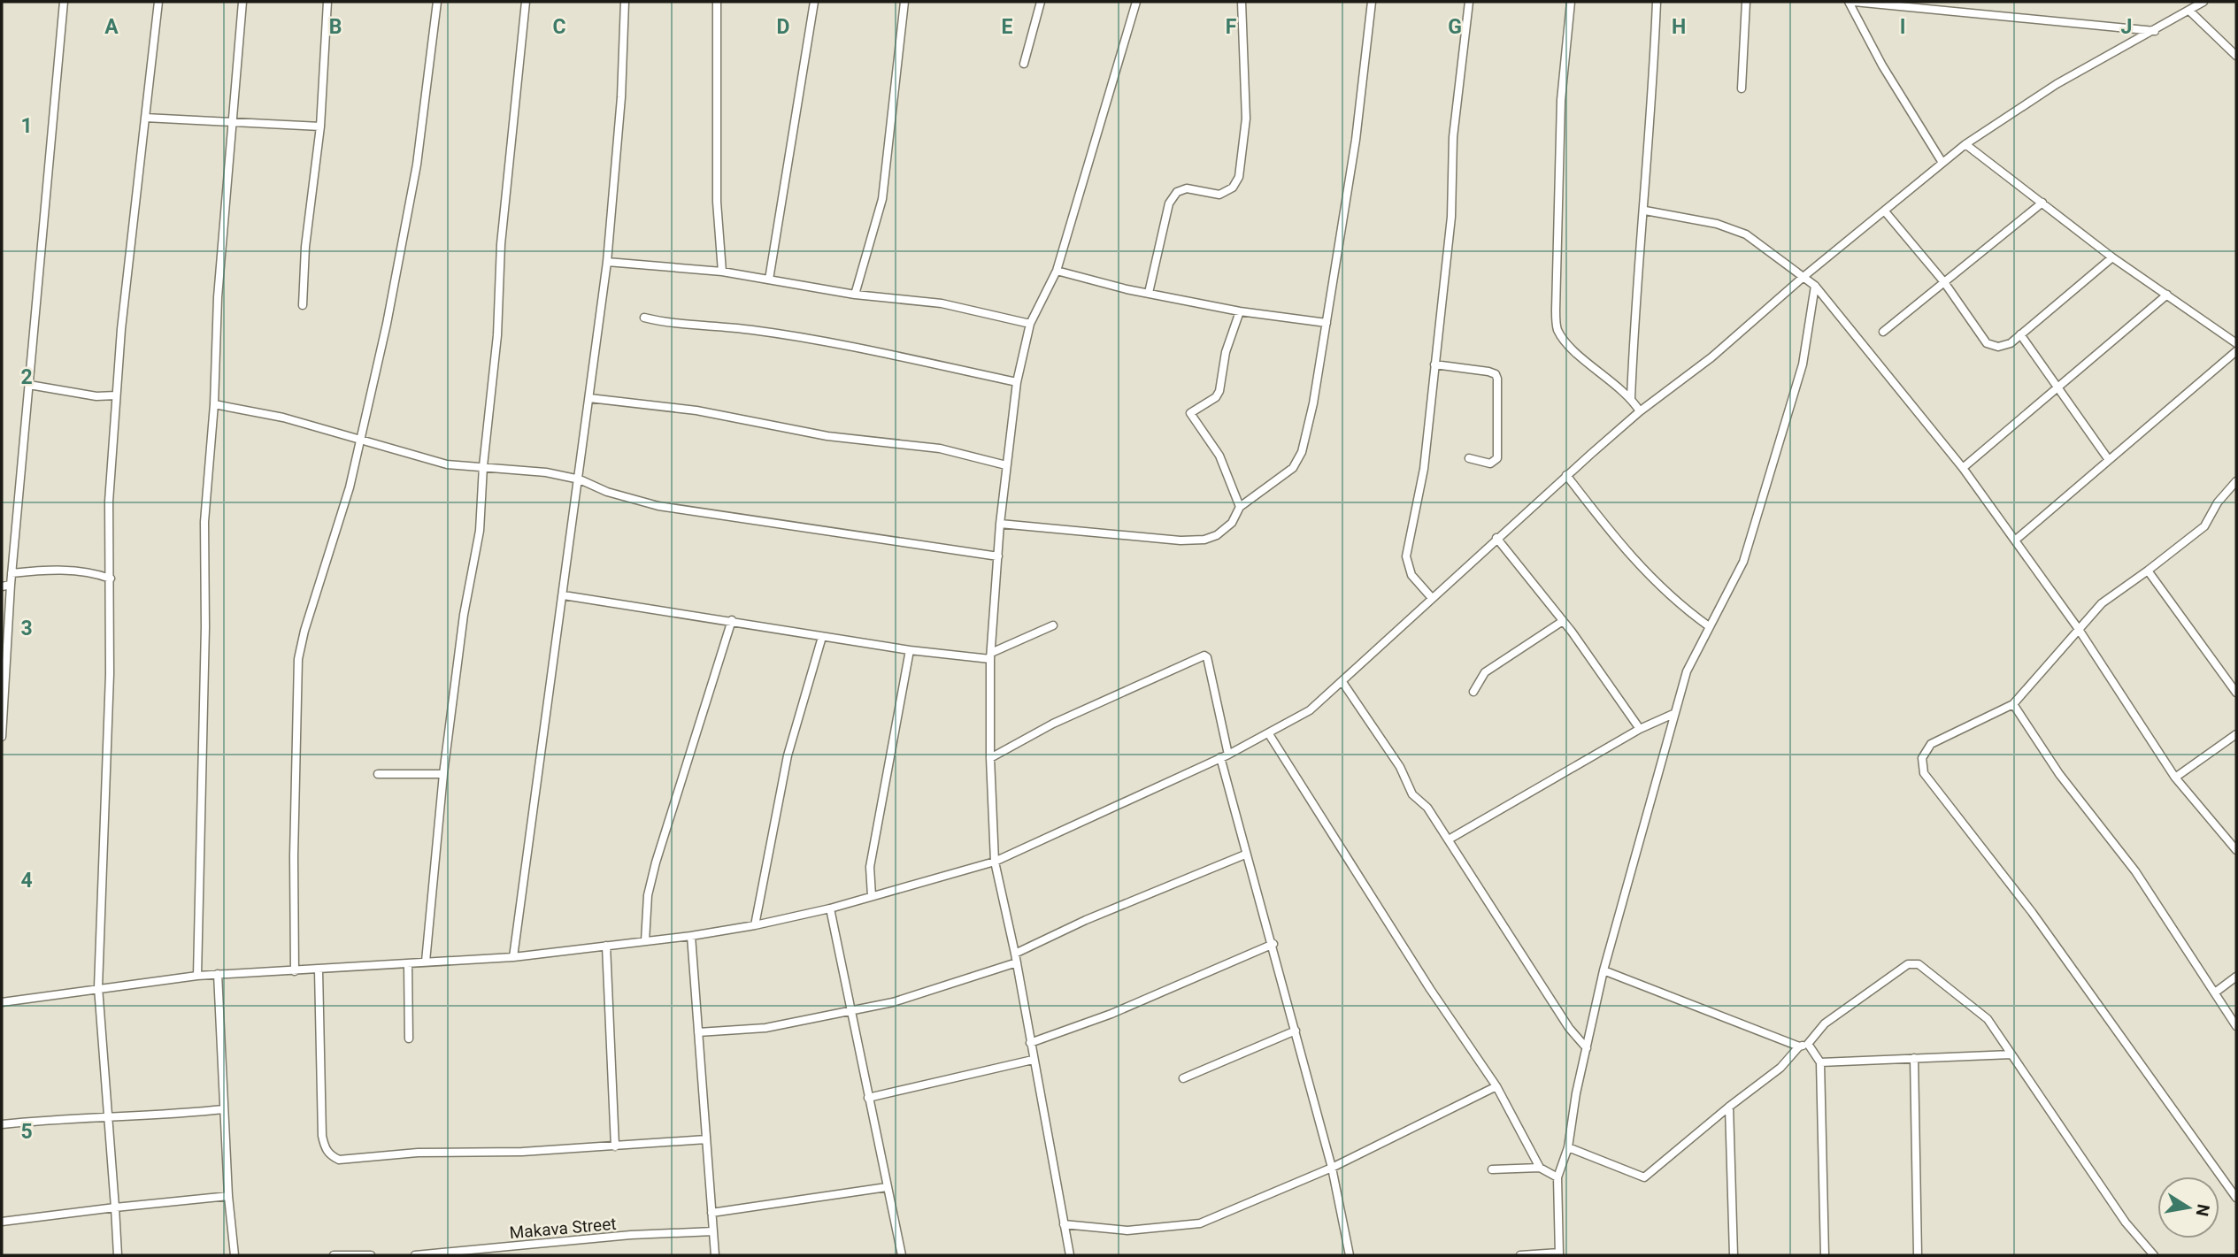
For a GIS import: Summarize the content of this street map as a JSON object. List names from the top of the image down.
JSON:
{
  "streets": {
    "street": ["Makava Street"]
  },
  "north": "right",
  "grid": {
    "columns": [
      "A",
      "B",
      "C",
      "D",
      "E",
      "F",
      "G",
      "H",
      "I",
      "J"
    ],
    "rows": [
      "1",
      "2",
      "3",
      "4",
      "5"
    ]
  }
}
